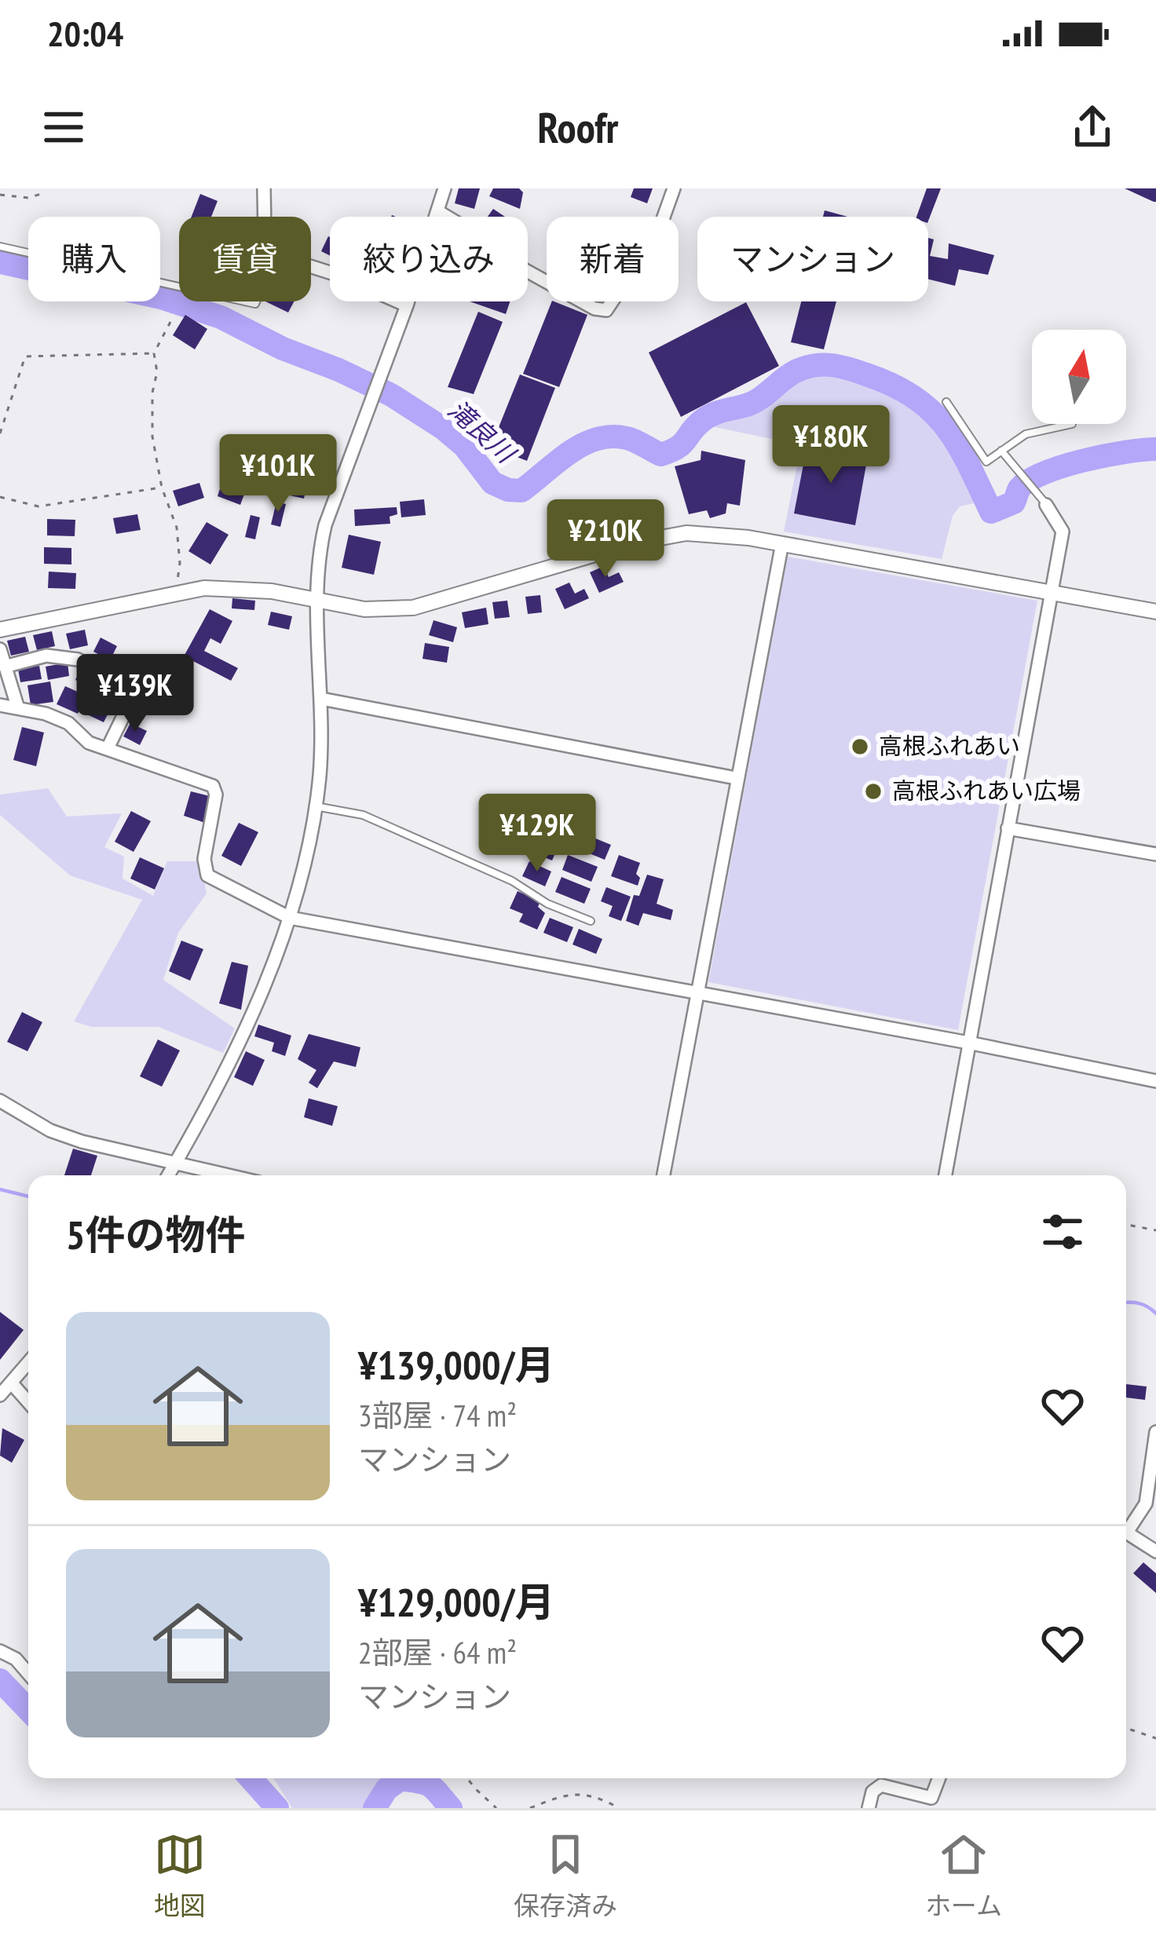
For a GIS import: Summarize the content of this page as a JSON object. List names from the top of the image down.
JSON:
{
  "water": ["滝良川"],
  "places": ["高根ふれあい", "高根ふれあい広場"],
  "north": "top",
  "page": {
    "status": "20:04",
    "header": "Roofr",
    "chip": [
      "購入",
      "賃貸",
      "絞り込み",
      "新着",
      "マンション"
    ],
    "price": [
      "¥180K",
      "¥101K",
      "¥210K",
      "¥139K",
      "¥129K"
    ],
    "heading": "5件の物件",
    "list": [
      {
        "name": "¥139,000/月",
        "note": "3部屋 · 74 m² · マンション"
      },
      {
        "name": "¥129,000/月",
        "note": "2部屋 · 64 m² · マンション"
      }
    ],
    "tabs": ["地図", "保存済み", "ホーム"]
  }
}
